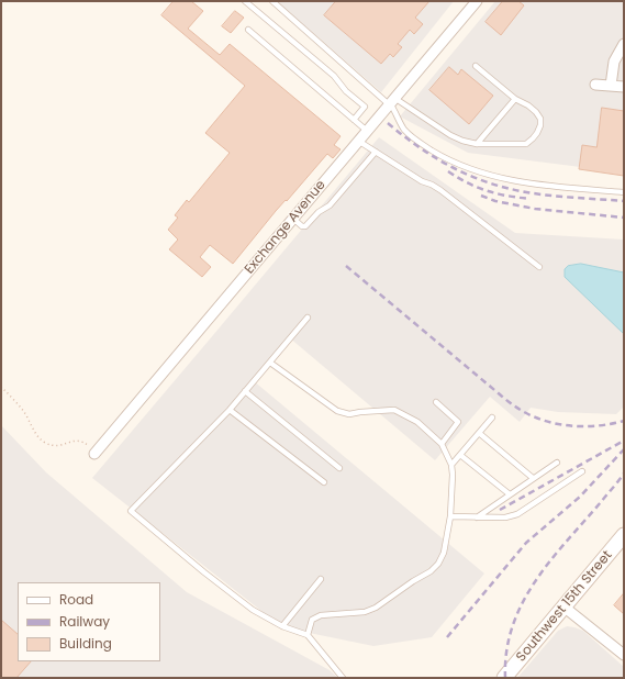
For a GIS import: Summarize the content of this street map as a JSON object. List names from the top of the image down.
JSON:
{
  "streets": {
    "main road": ["Southwest 15th Street"],
    "street": ["Exchange Avenue"]
  },
  "legend": ["Road", "Railway", "Building"]
}
